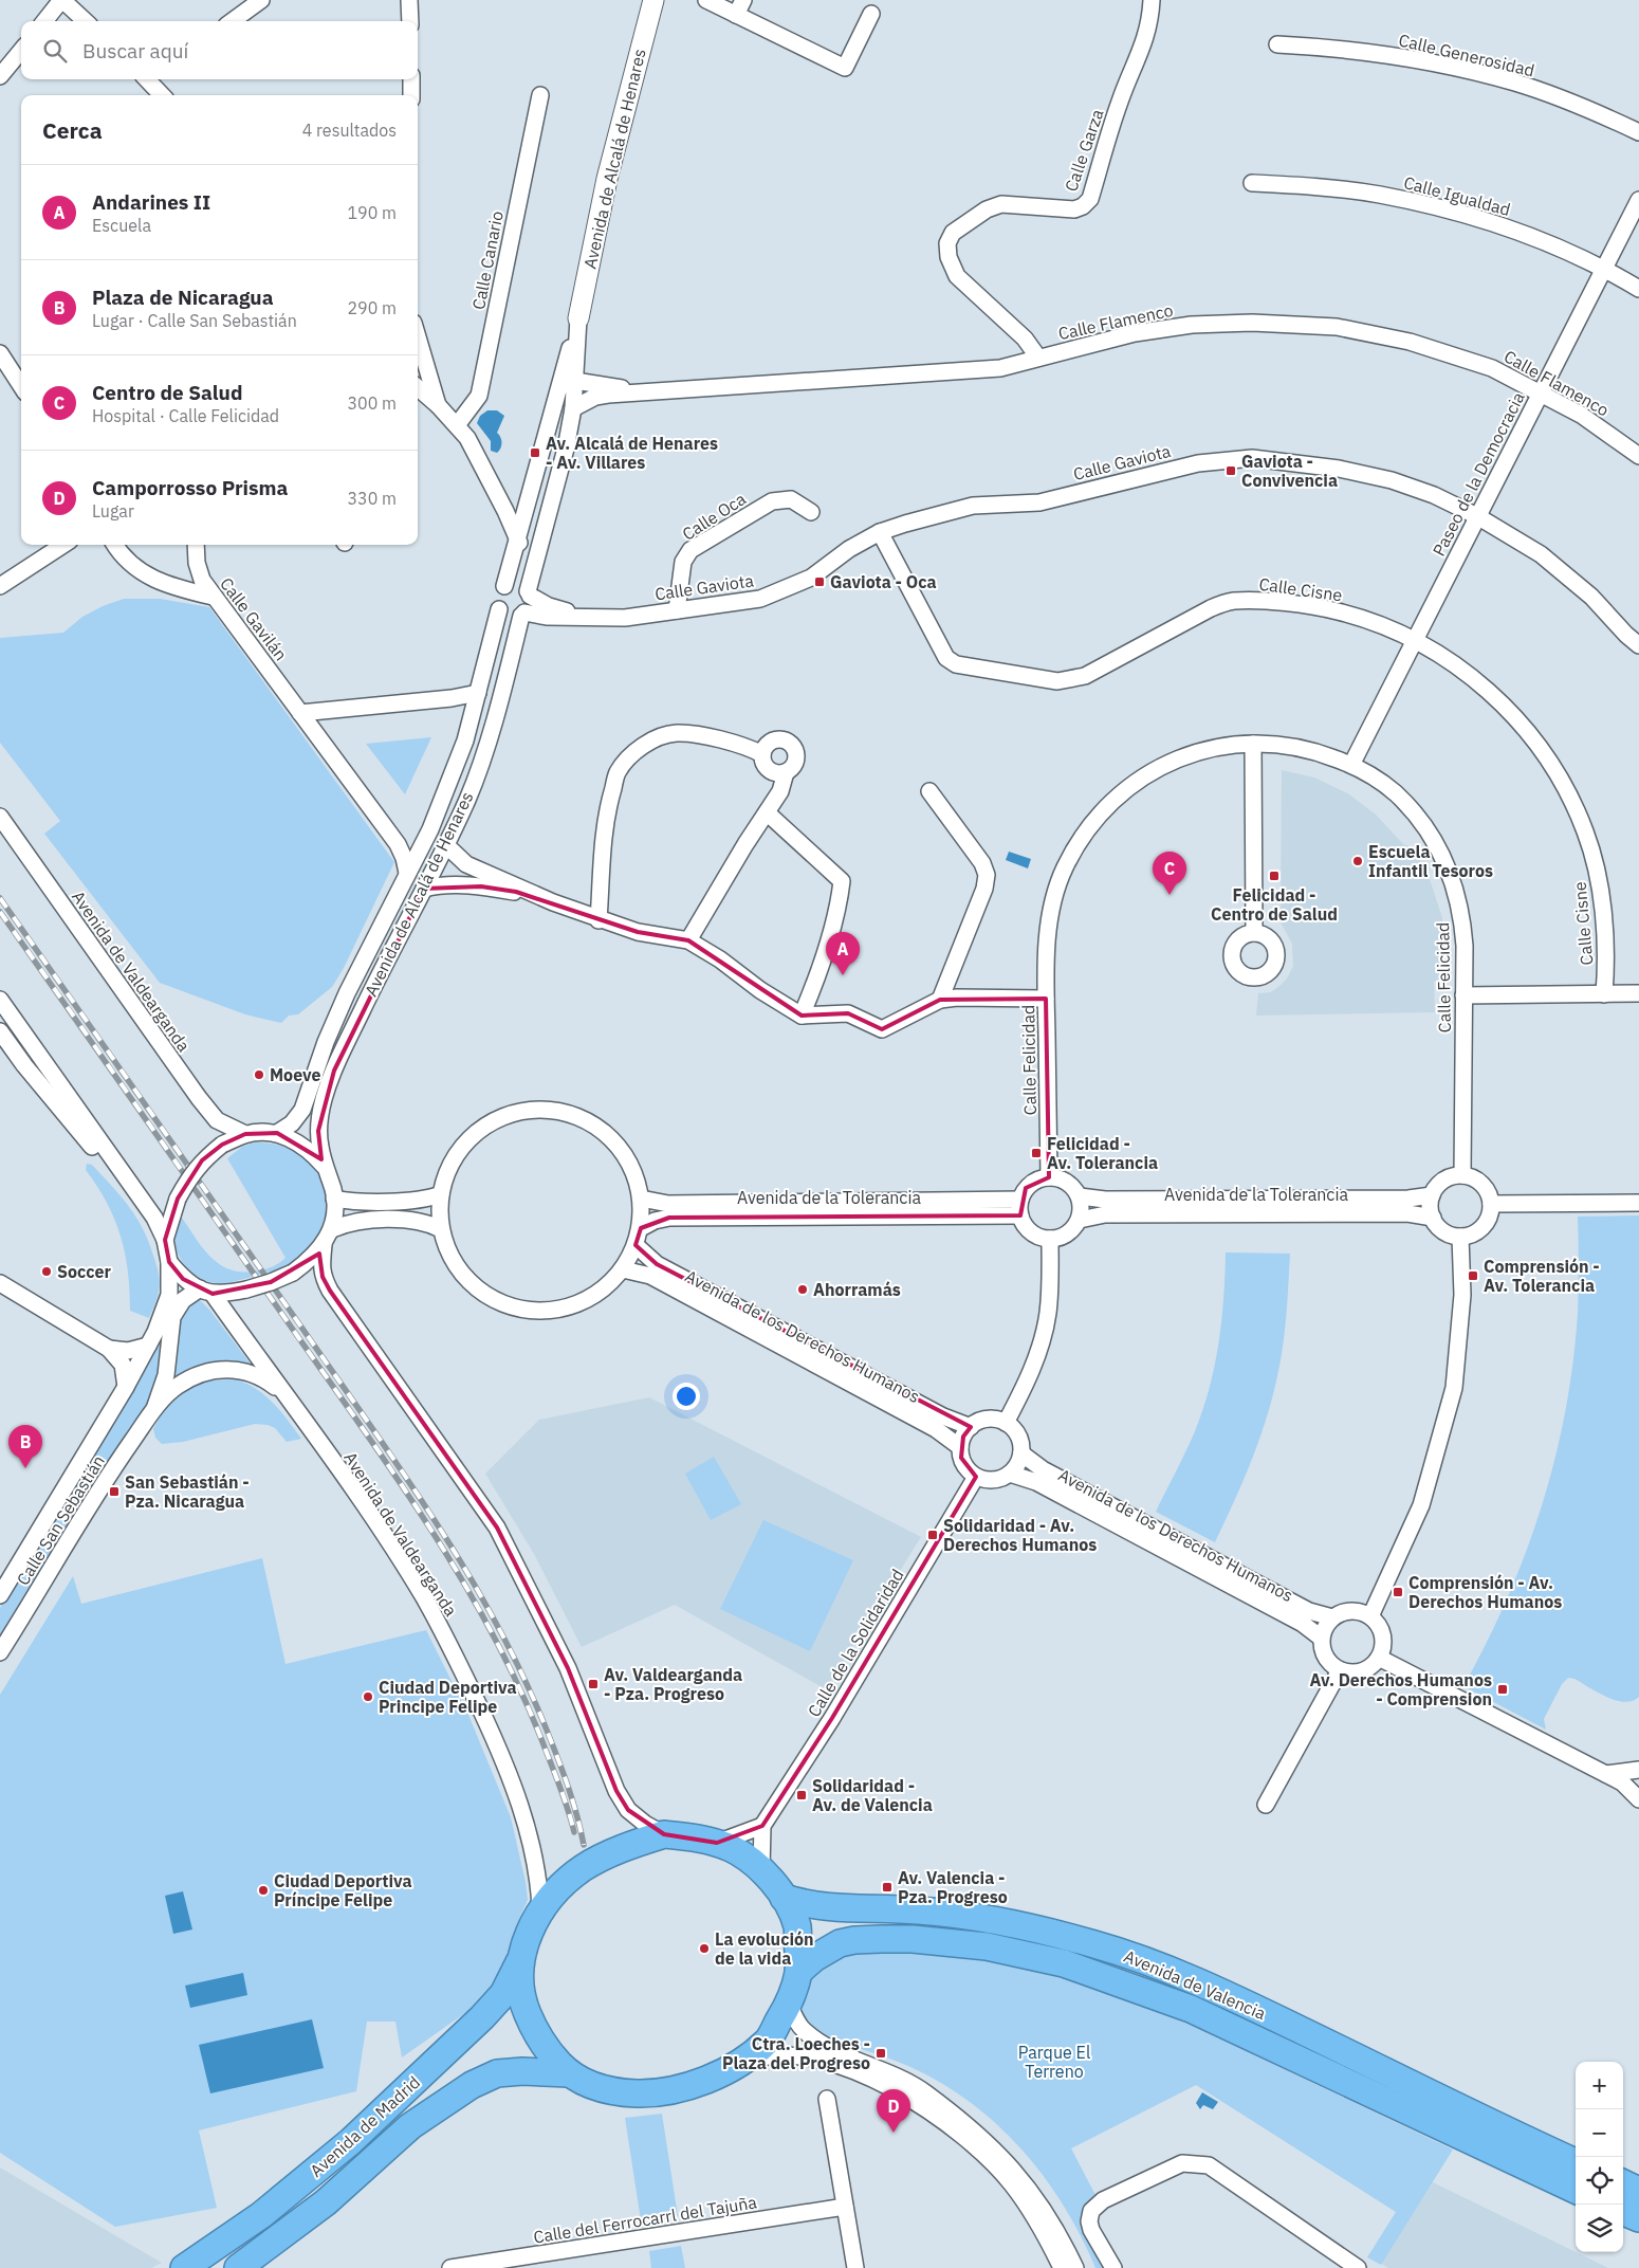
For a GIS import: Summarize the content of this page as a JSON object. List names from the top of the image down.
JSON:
{
  "streets": {
    "highway": ["Avenida de Valencia", "Avenida de Madrid"],
    "street": [
      "Calle Generosidad",
      "Calle Garza",
      "Avenida de Alcalá de Henares",
      "Calle Igualdad",
      "Calle Canario",
      "Calle Flamenco",
      "Calle Gaviota",
      "Paseo de la Democracia",
      "Calle Oca",
      "Calle Cisne",
      "Calle Gavilán",
      "Avenida de Valdearganda",
      "Calle Felicidad",
      "Avenida de la Tolerancia",
      "Avenida de los Derechos Humanos",
      "Calle San Sebastián",
      "Calle de la Solidaridad",
      "Calle del Ferrocarrl del Tajuña"
    ]
  },
  "crossings": [
    ["Calle Garza", "Calle Flamenco"],
    ["Avenida de Alcalá de Henares", "Calle Flamenco"],
    ["Avenida de Alcalá de Henares", "Calle Gaviota"],
    ["Avenida de Alcalá de Henares", "Calle Gavilán"],
    ["Avenida de Alcalá de Henares", "Avenida de Valdearganda"],
    ["Avenida de Alcalá de Henares", "Calle San Sebastián"],
    ["Calle Igualdad", "Paseo de la Democracia"],
    ["Calle Flamenco", "Paseo de la Democracia"],
    ["Calle Gaviota", "Paseo de la Democracia"],
    ["Calle Gaviota", "Calle Oca"],
    ["Calle Gaviota", "Calle Cisne"],
    ["Paseo de la Democracia", "Calle Cisne"],
    ["Paseo de la Democracia", "Calle Felicidad"],
    ["Avenida de Valdearganda", "Calle San Sebastián"],
    ["Calle Felicidad", "Avenida de la Tolerancia"],
    ["Avenida de los Derechos Humanos", "Calle de la Solidaridad"]
  ],
  "parks": ["Parque El Terreno"],
  "places": {
    "transit": [
      "Av. Alcalá de Henares - Av. Villares",
      "Gaviota - Convivencia",
      "Gaviota - Oca",
      "Felicidad - Centro de Salud",
      "Felicidad - Av. Tolerancia",
      "Comprensión - Av. Tolerancia",
      "San Sebastián - Pza. Nicaragua",
      "Solidaridad - Av. Derechos Humanos",
      "Comprensión - Av. Derechos Humanos",
      "Av. Valdearganda - Pza. Progreso",
      "Av. Derechos Humanos - Comprension",
      "Solidaridad - Av. de Valencia",
      "Av. Valencia - Pza. Progreso",
      "Ctra. Loeches - Plaza del Progreso"
    ],
    "other": [
      "Escuela Infantil Tesoros",
      "Moeve",
      "Soccer",
      "Ahorramás",
      "Ciudad Deportiva Principe Felipe",
      "Ciudad Deportiva Príncipe Felipe",
      "La evolución de la vida"
    ]
  },
  "page": {
    "search": "Buscar aquí",
    "heading": ["Cerca", "4 resultados"],
    "list": [
      {
        "mark": "A",
        "name": "Andarines II",
        "note": "Escuela",
        "value": "190 m"
      },
      {
        "mark": "B",
        "name": "Plaza de Nicaragua",
        "note": "Lugar · Calle San Sebastián",
        "value": "290 m"
      },
      {
        "mark": "C",
        "name": "Centro de Salud",
        "note": "Hospital · Calle Felicidad",
        "value": "300 m"
      },
      {
        "mark": "D",
        "name": "Camporrosso Prisma",
        "note": "Lugar",
        "value": "330 m"
      }
    ],
    "pins": [
      "C",
      "A",
      "B",
      "D"
    ],
    "map_buttons": ["+", "−"]
  }
}
